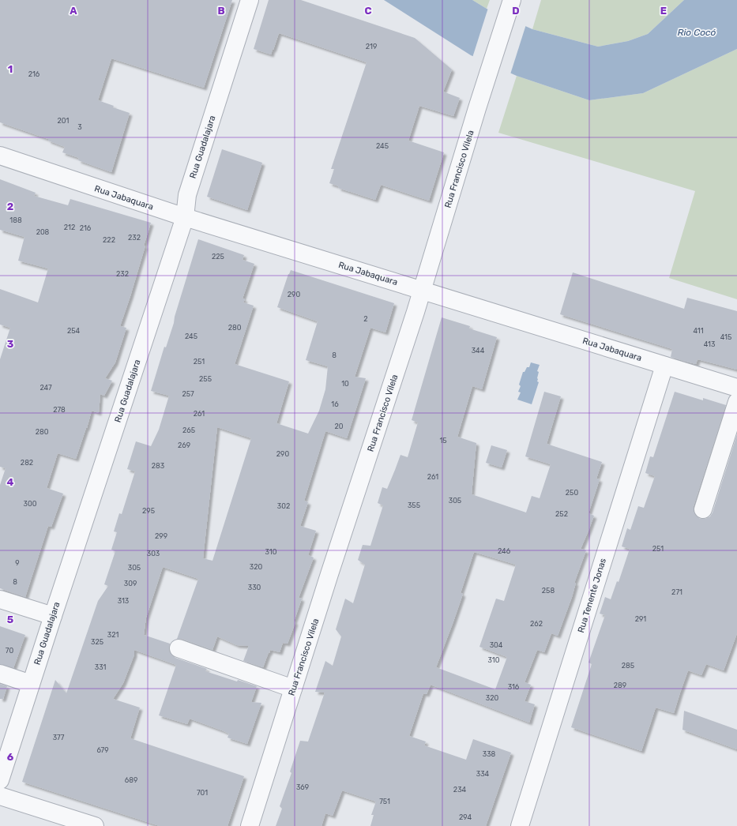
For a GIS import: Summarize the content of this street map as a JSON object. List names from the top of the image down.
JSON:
{
  "streets": {
    "street": [
      "Rua Guadalajara",
      "Rua Francisco Vilela",
      "Rua Jabaquara",
      "Rua Tenente Jonas"
    ]
  },
  "crossings": [
    ["Rua Guadalajara", "Rua Jabaquara"],
    ["Rua Francisco Vilela", "Rua Jabaquara"],
    ["Rua Jabaquara", "Rua Tenente Jonas"]
  ],
  "water": ["Rio Cocó"],
  "house_numbers": [
    "219",
    "216",
    "201",
    "3",
    "245",
    "188",
    "212",
    "216",
    "208",
    "232",
    "222",
    "225",
    "232",
    "290",
    "2",
    "280",
    "254",
    "411",
    "245",
    "415",
    "413",
    "344",
    "8",
    "251",
    "255",
    "10",
    "247",
    "257",
    "16",
    "278",
    "261",
    "20",
    "265",
    "280",
    "15",
    "269",
    "290",
    "282",
    "283",
    "261",
    "250",
    "305",
    "300",
    "355",
    "302",
    "295",
    "252",
    "299",
    "251",
    "246",
    "310",
    "303",
    "9",
    "320",
    "305",
    "8",
    "309",
    "330",
    "258",
    "271",
    "313",
    "291",
    "262",
    "321",
    "325",
    "304",
    "70",
    "310",
    "285",
    "331",
    "289",
    "316",
    "320",
    "377",
    "679",
    "338",
    "334",
    "689",
    "369",
    "234",
    "701",
    "751",
    "294"
  ],
  "grid": {
    "columns": [
      "A",
      "B",
      "C",
      "D",
      "E"
    ],
    "rows": [
      "1",
      "2",
      "3",
      "4",
      "5",
      "6"
    ]
  }
}
